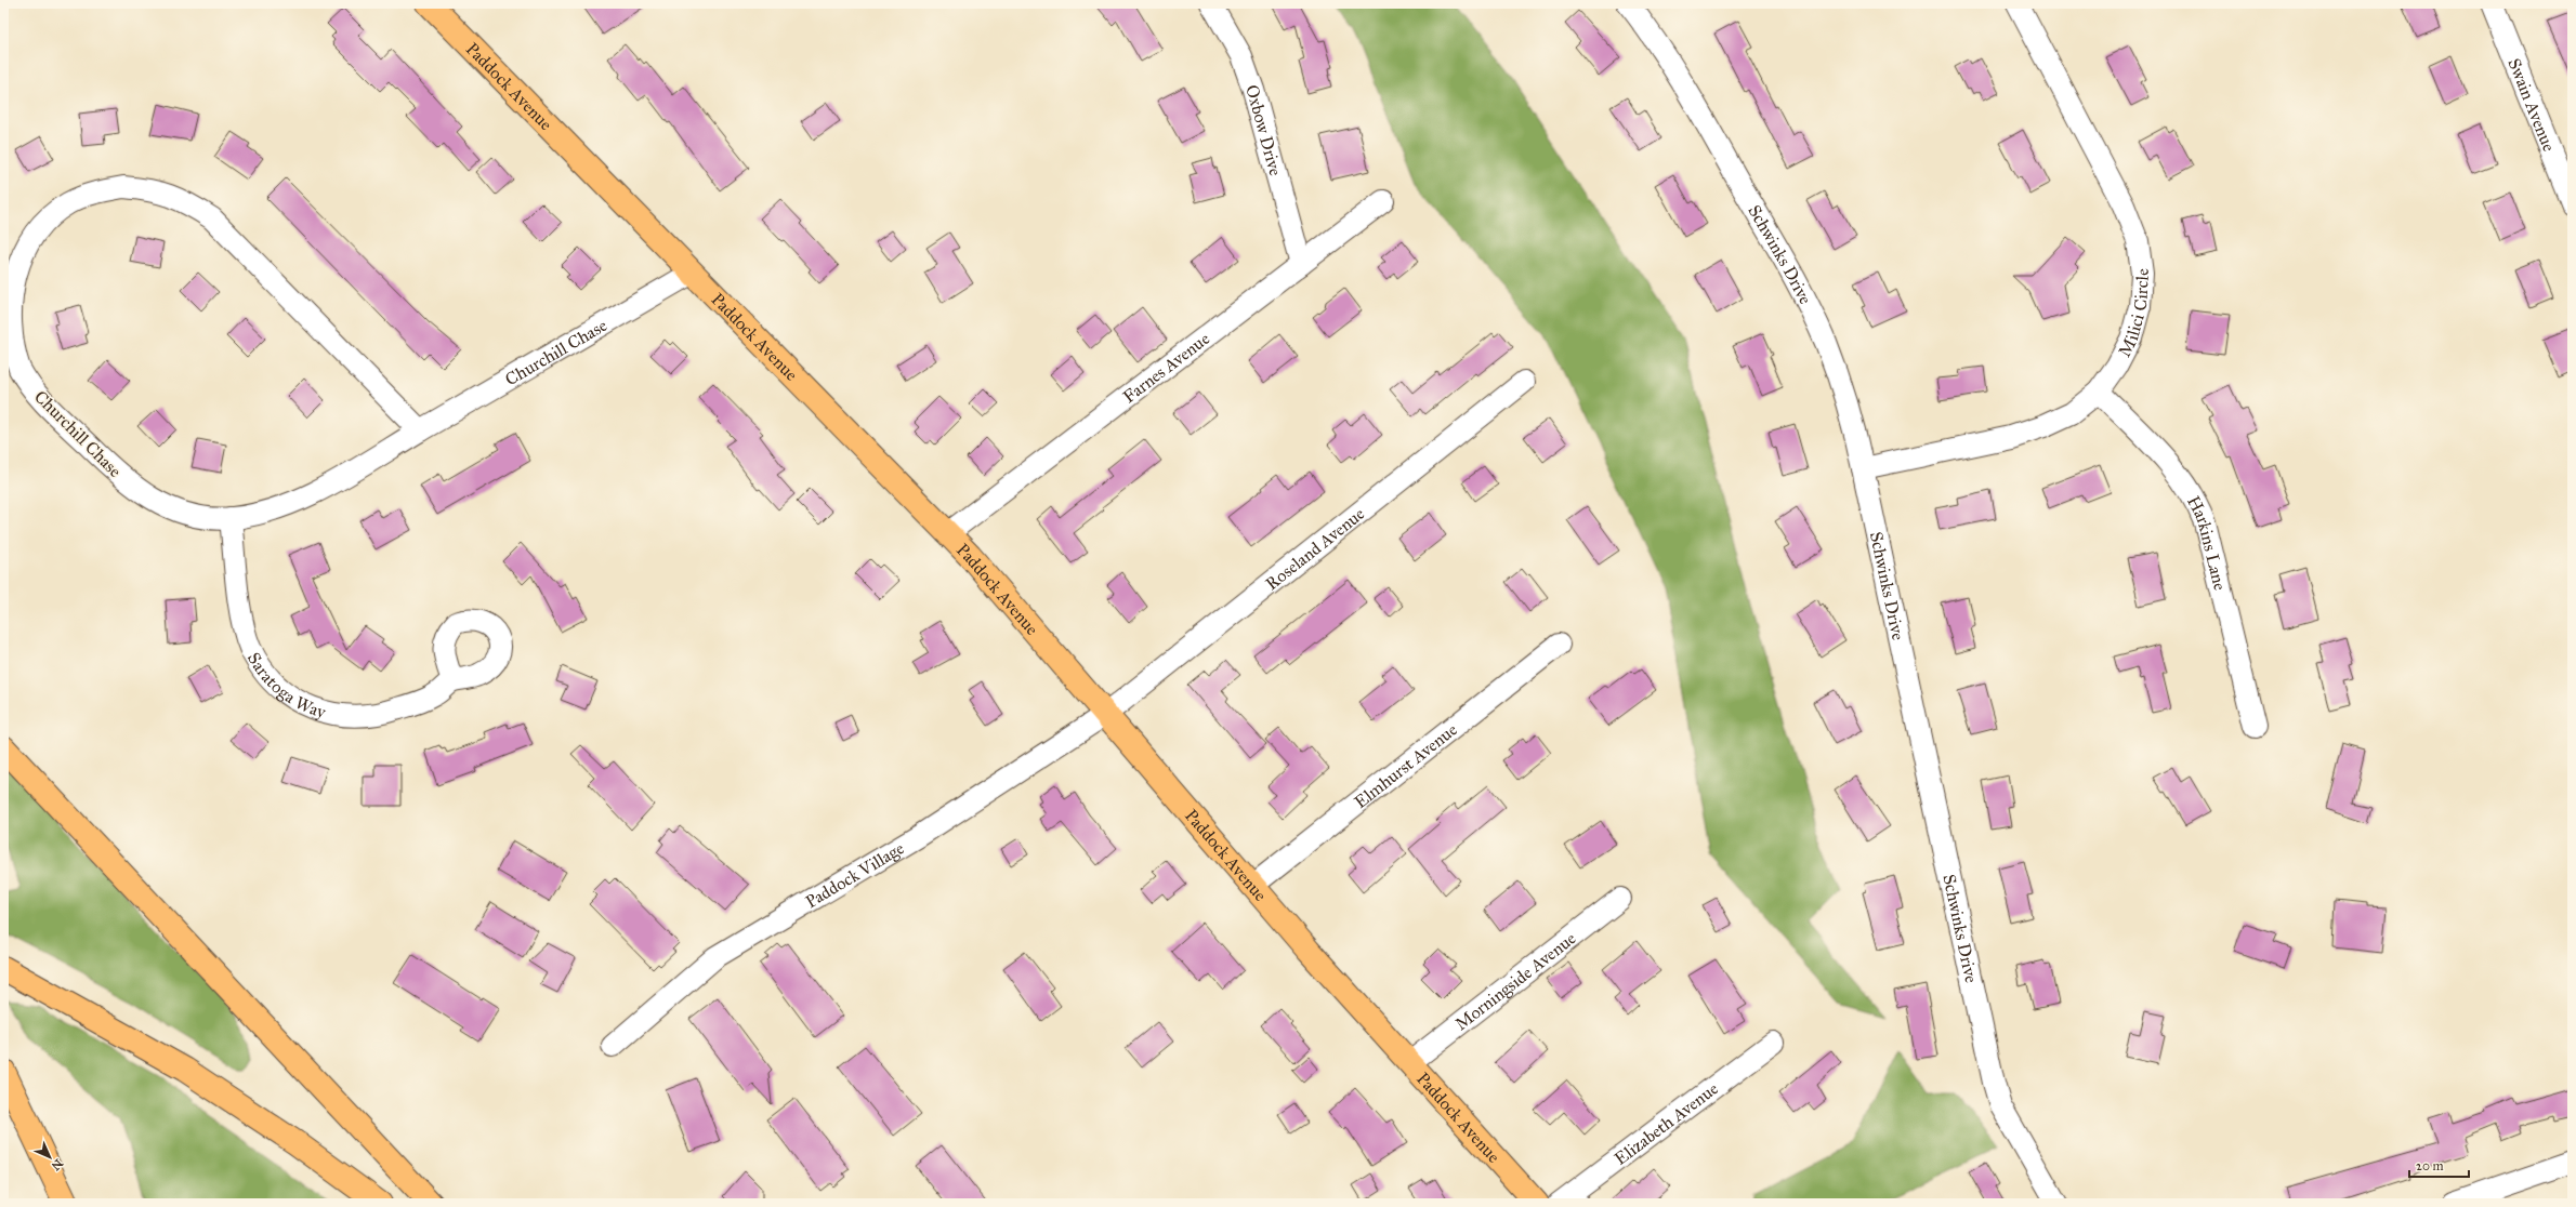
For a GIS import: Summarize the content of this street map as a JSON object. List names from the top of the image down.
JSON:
{
  "streets": {
    "main road": ["Paddock Avenue"],
    "street": [
      "Swain Avenue",
      "Oxbow Drive",
      "Schwinks Drive",
      "Milici Circle",
      "Churchill Chase",
      "Farnes Avenue",
      "Harkins Lane",
      "Roseland Avenue",
      "Saratoga Way",
      "Elmhurst Avenue",
      "Paddock Village",
      "Morningside Avenue",
      "Elizabeth Avenue"
    ]
  },
  "crossings": [
    ["Paddock Avenue", "Churchill Chase"],
    ["Paddock Avenue", "Farnes Avenue"],
    ["Paddock Avenue", "Roseland Avenue"],
    ["Paddock Avenue", "Elmhurst Avenue"],
    ["Paddock Avenue", "Paddock Village"],
    ["Paddock Avenue", "Morningside Avenue"],
    ["Oxbow Drive", "Farnes Avenue"],
    ["Schwinks Drive", "Milici Circle"],
    ["Milici Circle", "Harkins Lane"],
    ["Churchill Chase", "Saratoga Way"],
    ["Roseland Avenue", "Paddock Village"]
  ],
  "scale_bar": "20 m",
  "north": "bottom right"
}
